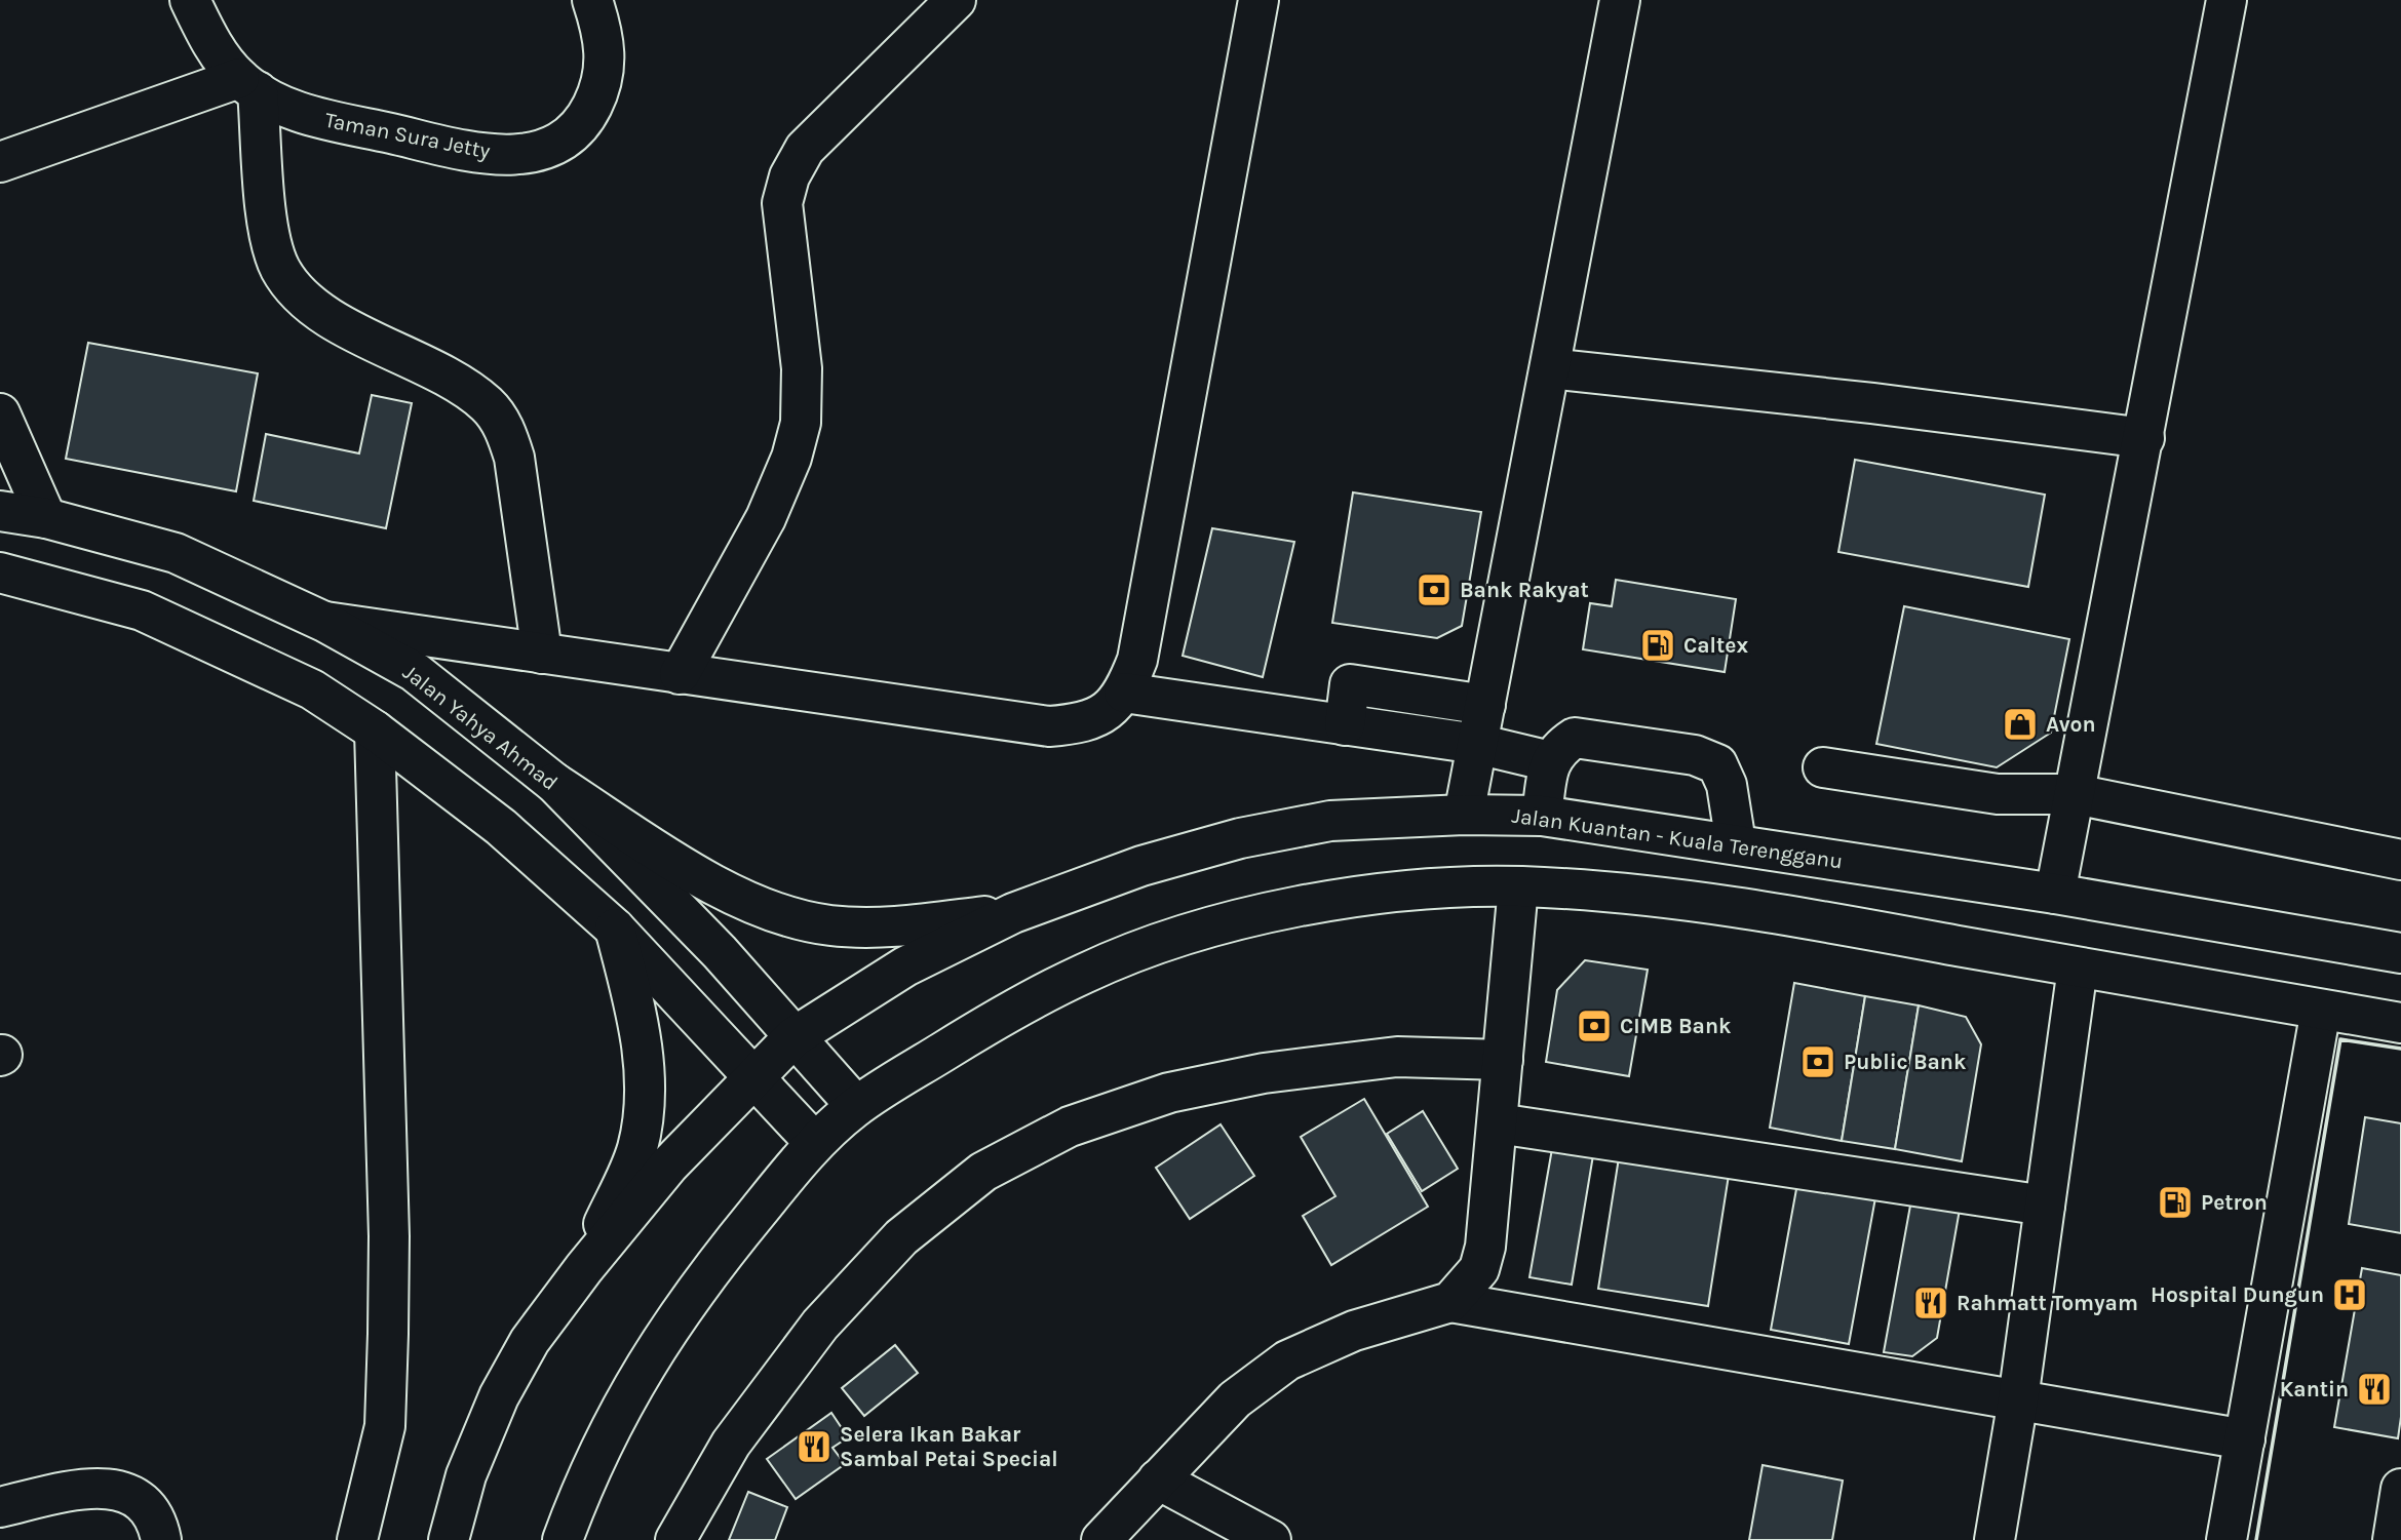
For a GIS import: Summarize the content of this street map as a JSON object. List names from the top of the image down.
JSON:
{
  "streets": {
    "main road": ["Taman Sura Jetty", "Jalan Yahya Ahmad", "Jalan Kuantan - Kuala Terengganu"]
  },
  "crossings": [
    ["Jalan Yahya Ahmad", "Jalan Kuantan - Kuala Terengganu"]
  ],
  "places": {
    "bank": ["Bank Rakyat", "CIMB Bank", "Public Bank"],
    "fuel station": ["Caltex", "Petron"],
    "shop": ["Avon"],
    "hospital": ["Hospital Dungun"],
    "restaurant": ["Rahmatt Tomyam", "Kantin", "Selera Ikan Bakar Sambal Petai Special"]
  }
}
